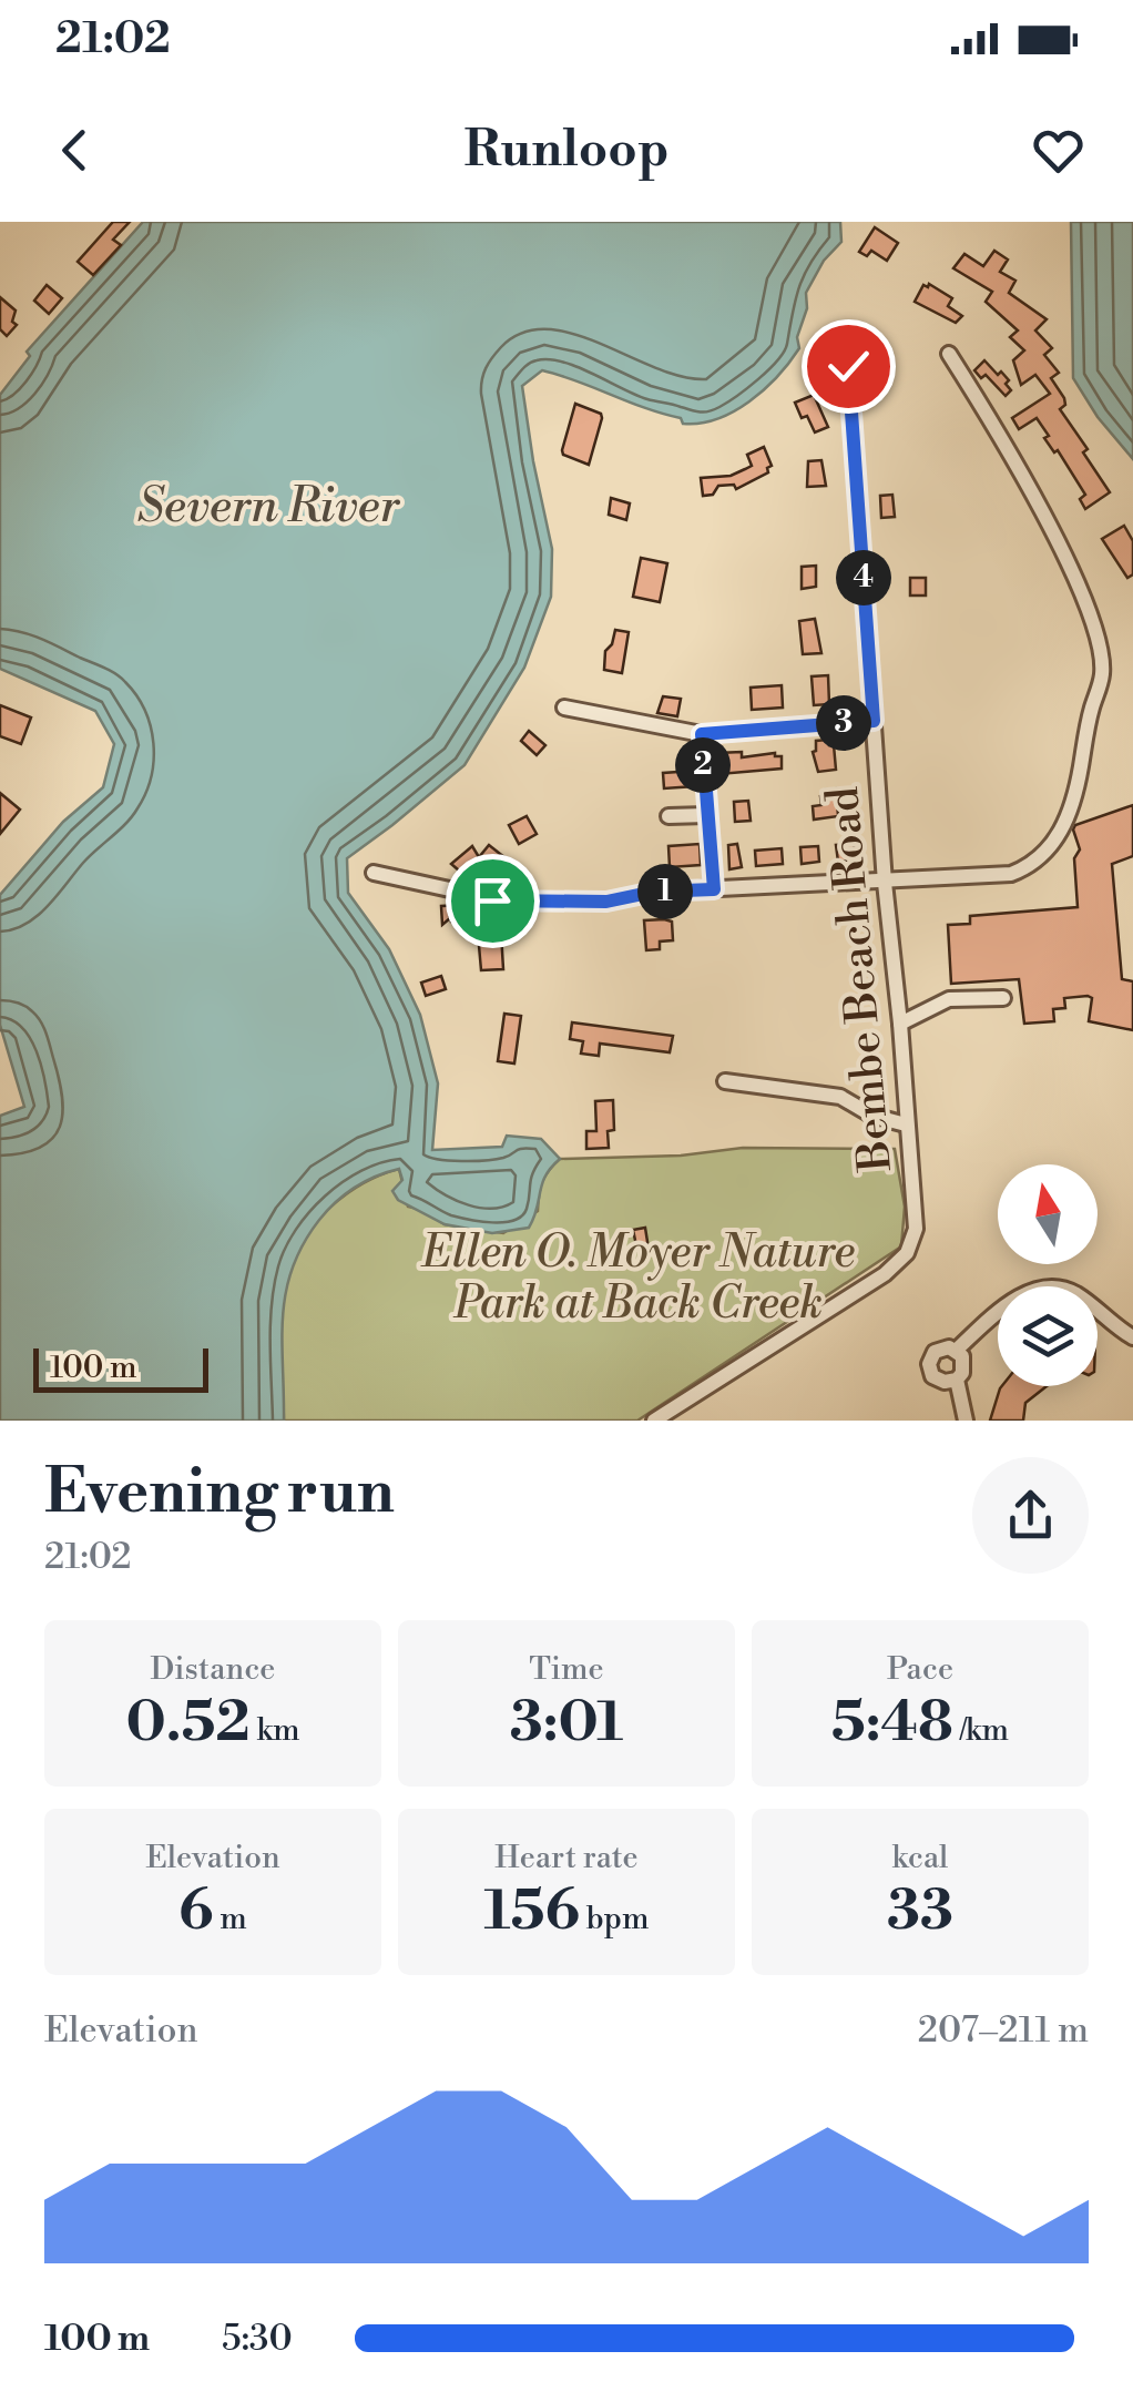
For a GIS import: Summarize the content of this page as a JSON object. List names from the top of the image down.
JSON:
{
  "streets": {
    "street": ["Bembe Beach Road"]
  },
  "water": ["Severn River"],
  "parks": ["Ellen O. Moyer Nature Park at Back Creek"],
  "scale_bar": "100 m",
  "north": "top",
  "page": {
    "status": "21:02",
    "header": "Runloop",
    "pins": [
      "4",
      "3",
      "2",
      "1"
    ],
    "scale": "100 m",
    "heading": ["Evening run", "21:02"],
    "stats": [
      ["Distance", "0.52 km"],
      ["Time", "3:01"],
      ["Pace", "5:48 /km"],
      ["Elevation", "6 m"],
      ["Heart rate", "156 bpm"],
      ["kcal", "33"]
    ],
    "chart": ["Elevation", "207–211 m"],
    "list": [
      {
        "name": "100 m",
        "note": "5:30"
      }
    ]
  }
}
